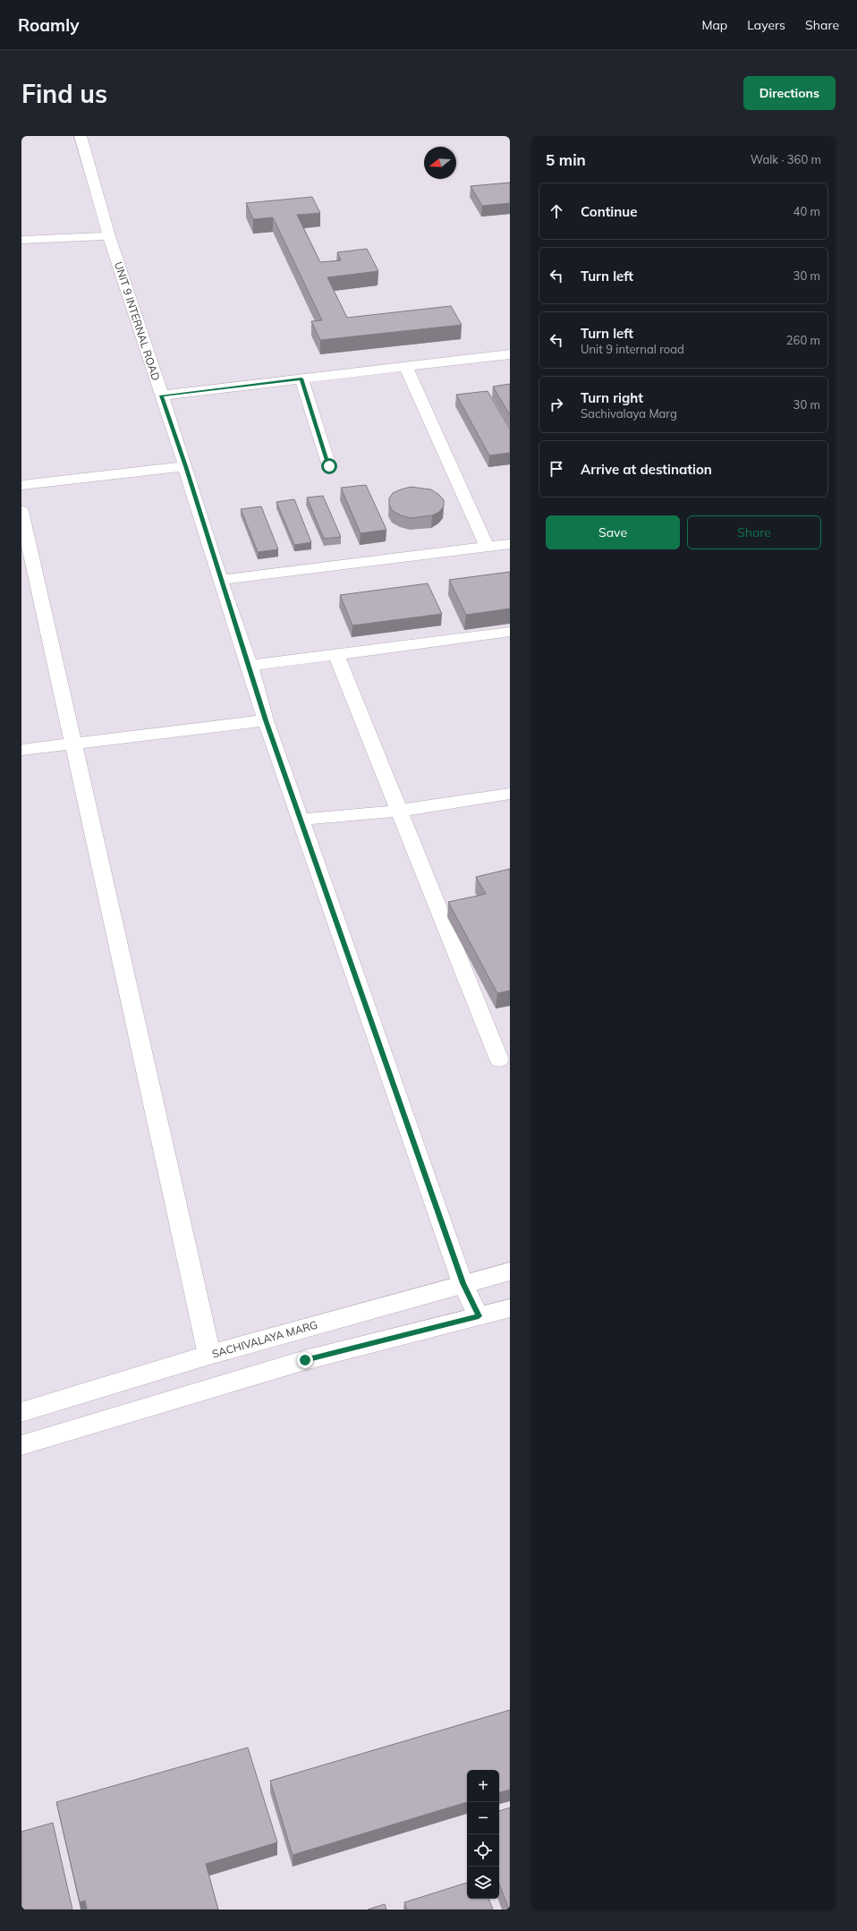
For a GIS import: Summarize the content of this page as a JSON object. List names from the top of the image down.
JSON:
{
  "streets": {
    "street": ["UNIT 9 INTERNAL ROAD", "SACHIVALAYA MARG"]
  },
  "crossings": [
    ["UNIT 9 INTERNAL ROAD", "SACHIVALAYA MARG"]
  ],
  "north": "left",
  "page": {
    "header": "Roamly",
    "nav": ["Map", "Layers", "Share"],
    "buttons": [
      "Directions",
      ["Save", "Share"]
    ],
    "title": "Find us",
    "heading": ["5 min", "Walk · 360 m"],
    "list": [
      ["Continue", "40 m"],
      ["Turn left", "30 m"],
      ["Turn left", "Unit 9 internal road", "260 m"],
      ["Turn right", "Sachivalaya Marg", "30 m"],
      "Arrive at destination"
    ],
    "map_buttons": ["+", "−"]
  }
}
